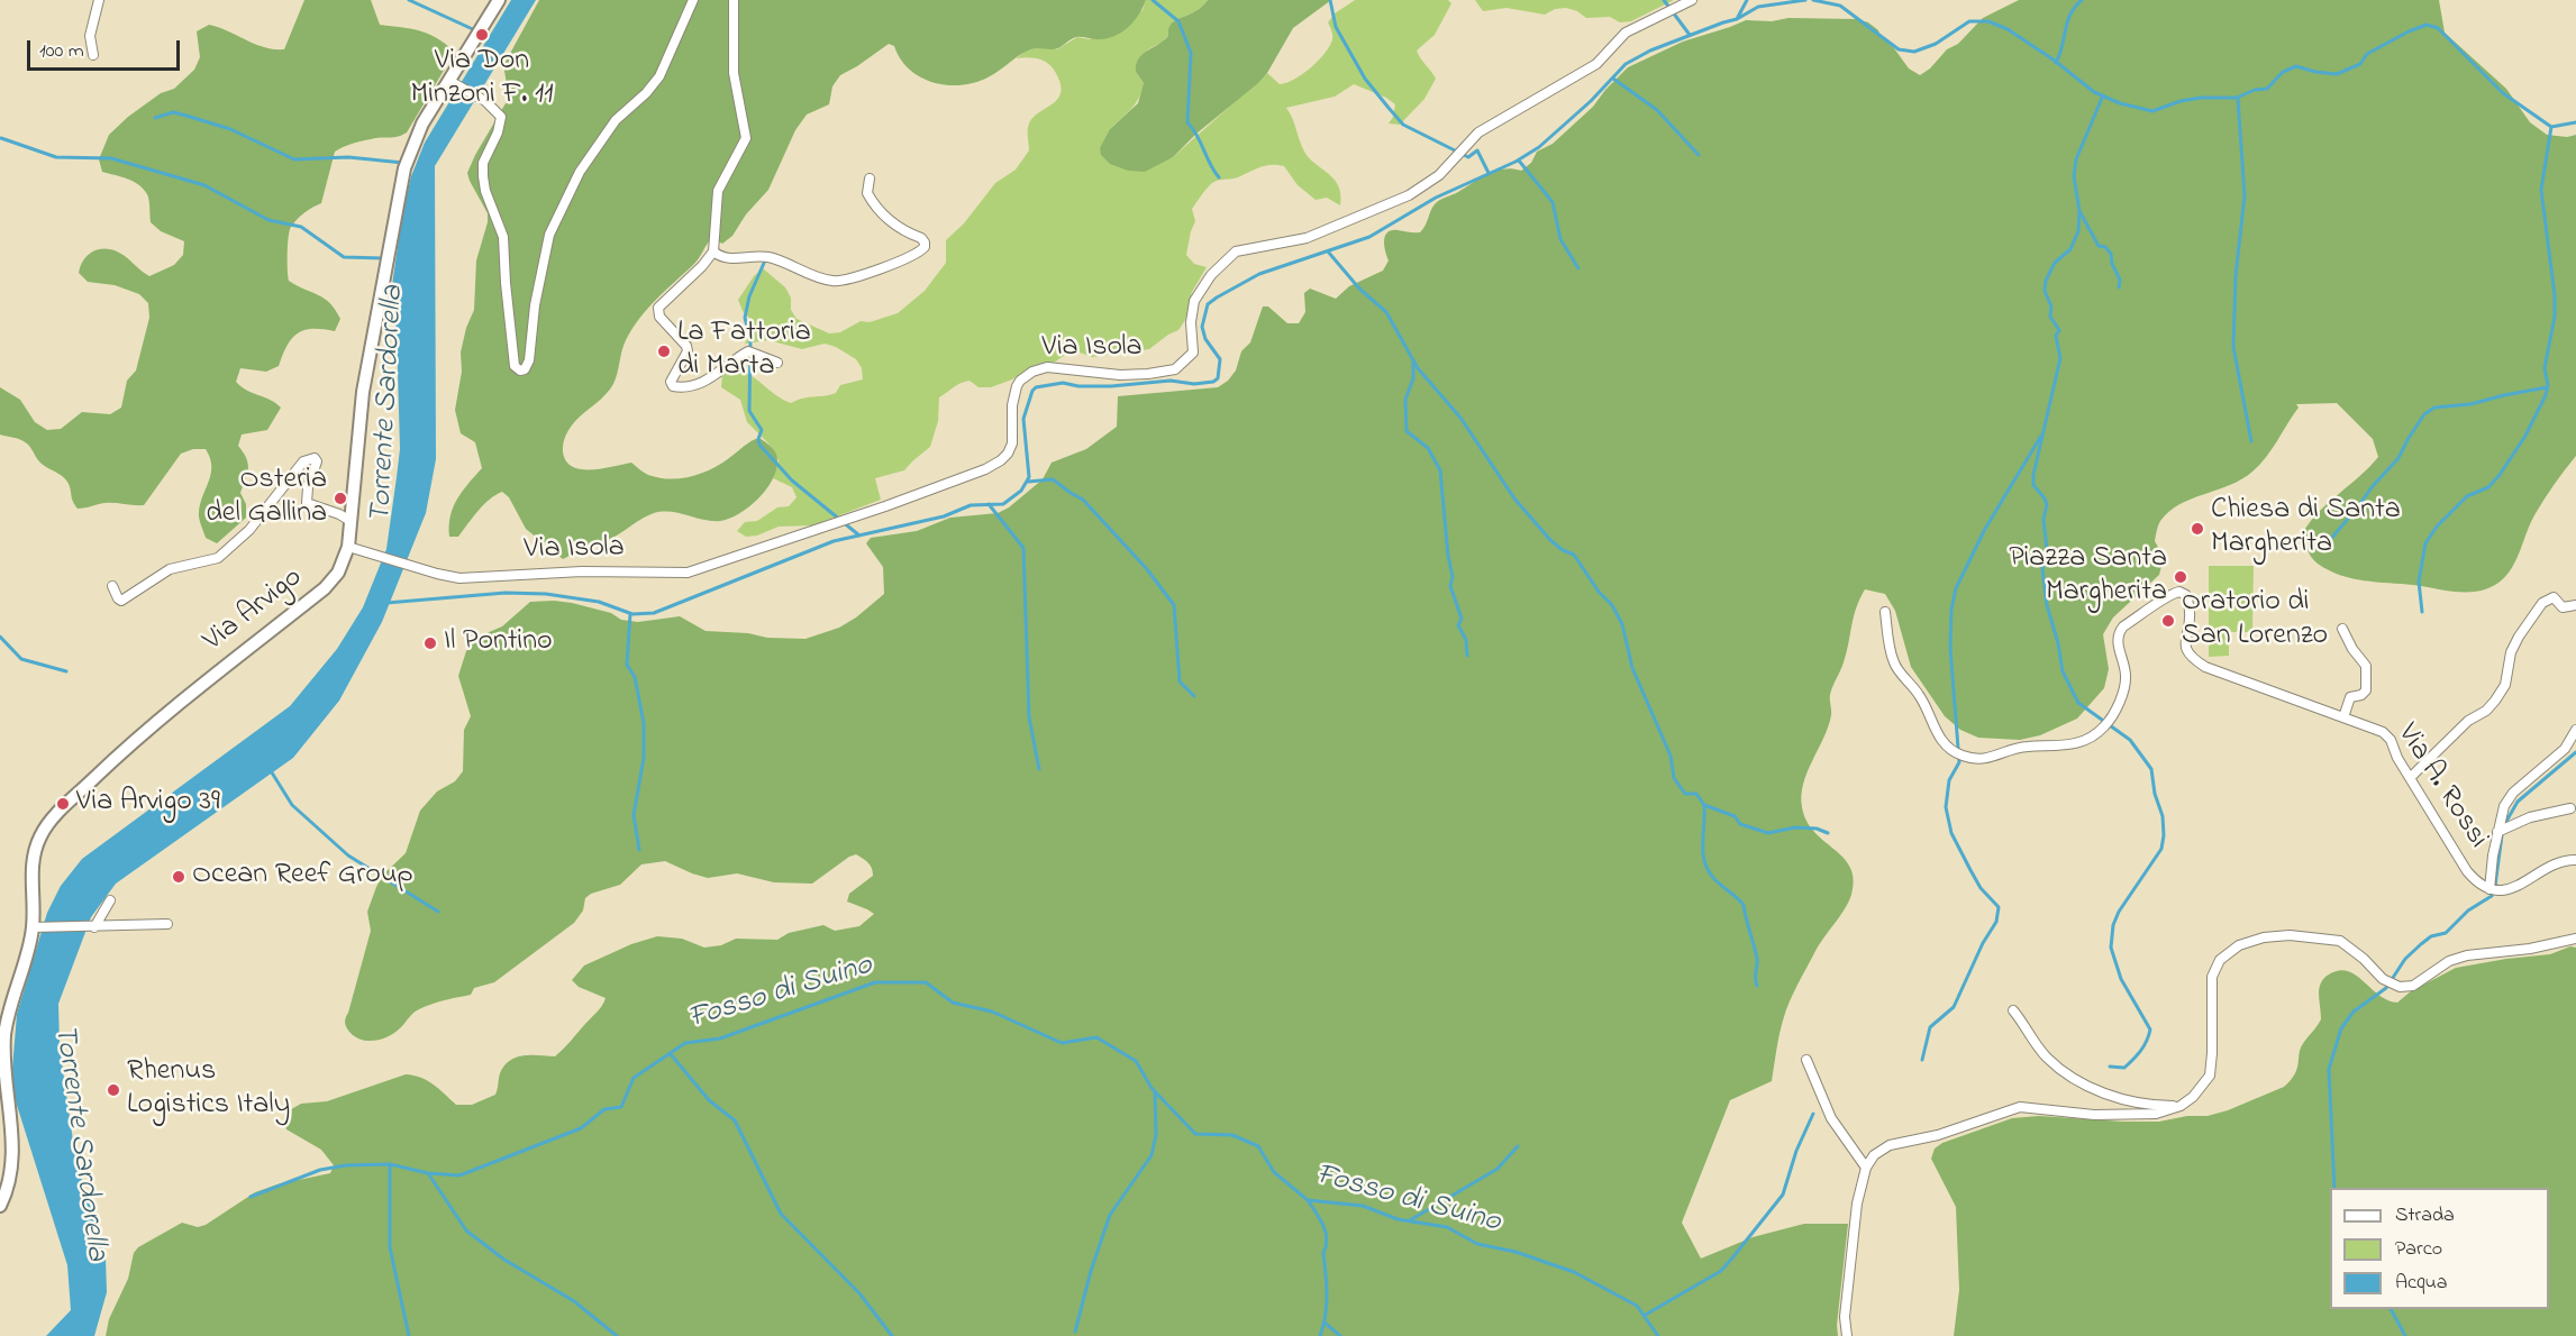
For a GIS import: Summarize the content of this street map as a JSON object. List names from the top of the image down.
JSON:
{
  "streets": {
    "main road": ["Via Arvigo"],
    "street": ["Via Isola", "Via A. Rossi"]
  },
  "crossings": [
    ["Via Isola", "Via Arvigo"]
  ],
  "water": ["Torrente Sardorella", "Fosso di Suino"],
  "places": [
    "Via Don Minzoni F. 11",
    "La Fattoria di Marta",
    "Osteria del Gallina",
    "Chiesa di Santa Margherita",
    "Piazza Santa Margherita",
    "Oratorio di San Lorenzo",
    "Il Pontino",
    "Via Arvigo 39",
    "Ocean Reef Group",
    "Rhenus Logistics Italy"
  ],
  "legend": ["Strada", "Parco", "Acqua"],
  "scale_bar": "100 m"
}
